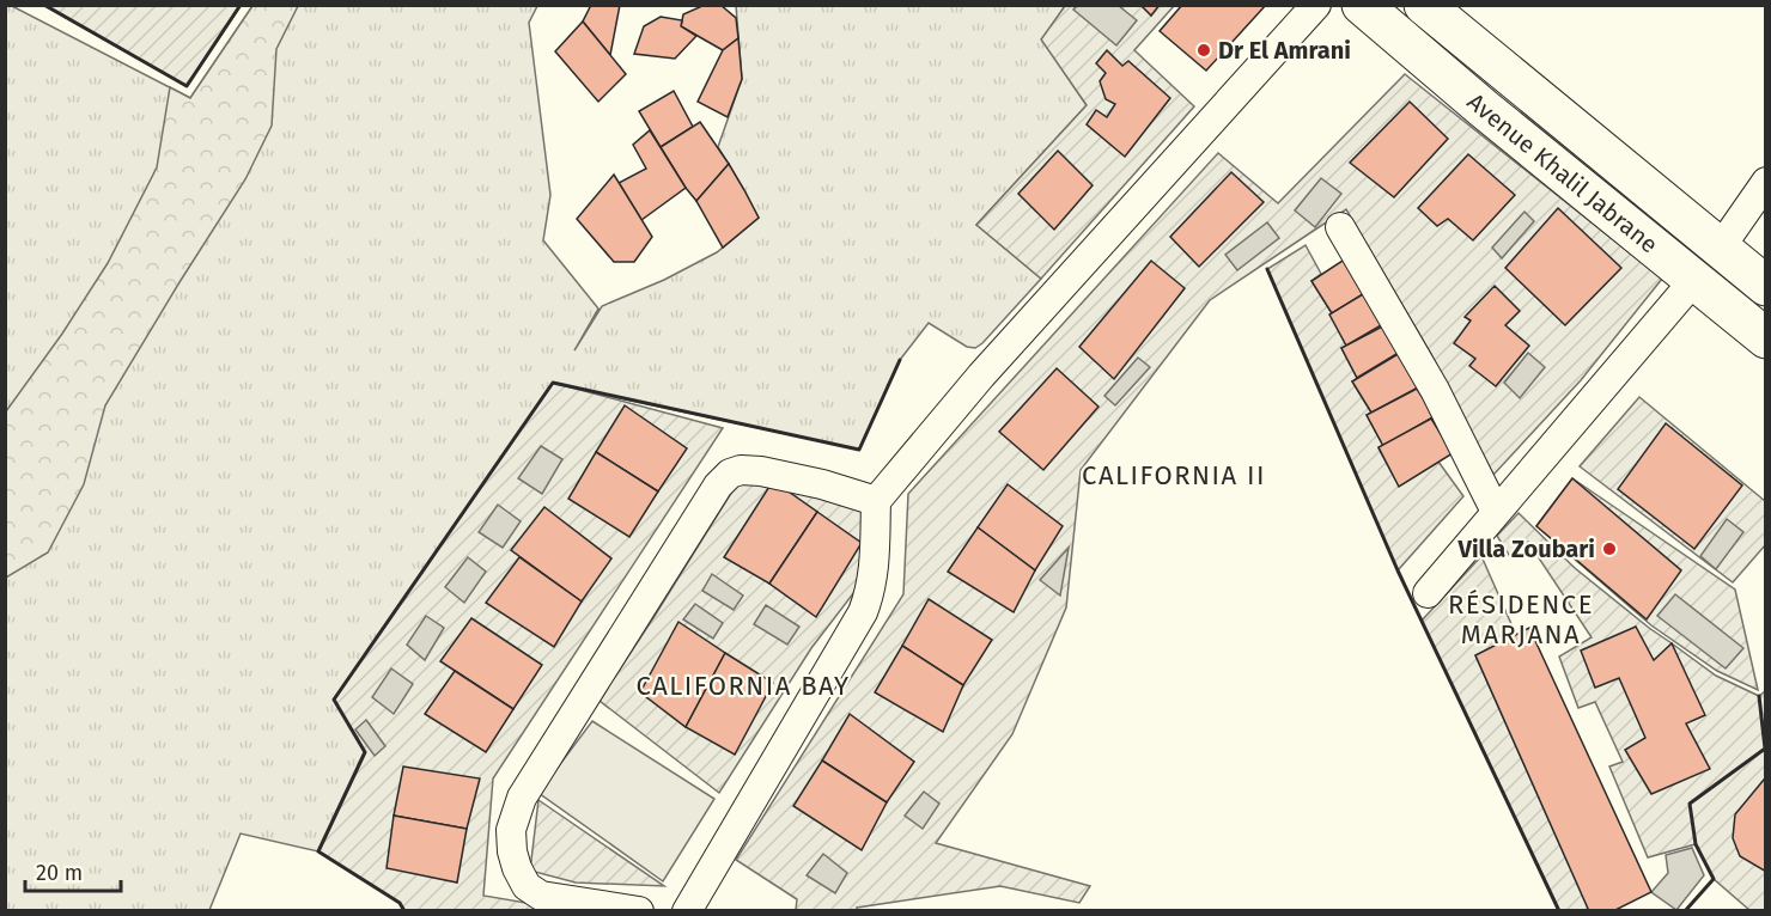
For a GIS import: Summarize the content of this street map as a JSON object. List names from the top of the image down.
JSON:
{
  "streets": {
    "main road": ["Avenue Khalil Jabrane"]
  },
  "districts": ["CALIFORNIA II", "RÉSIDENCE MARJANA", "CALIFORNIA BAY"],
  "places": ["Dr El Amrani", "Villa Zoubari"],
  "scale_bar": "20 m"
}
